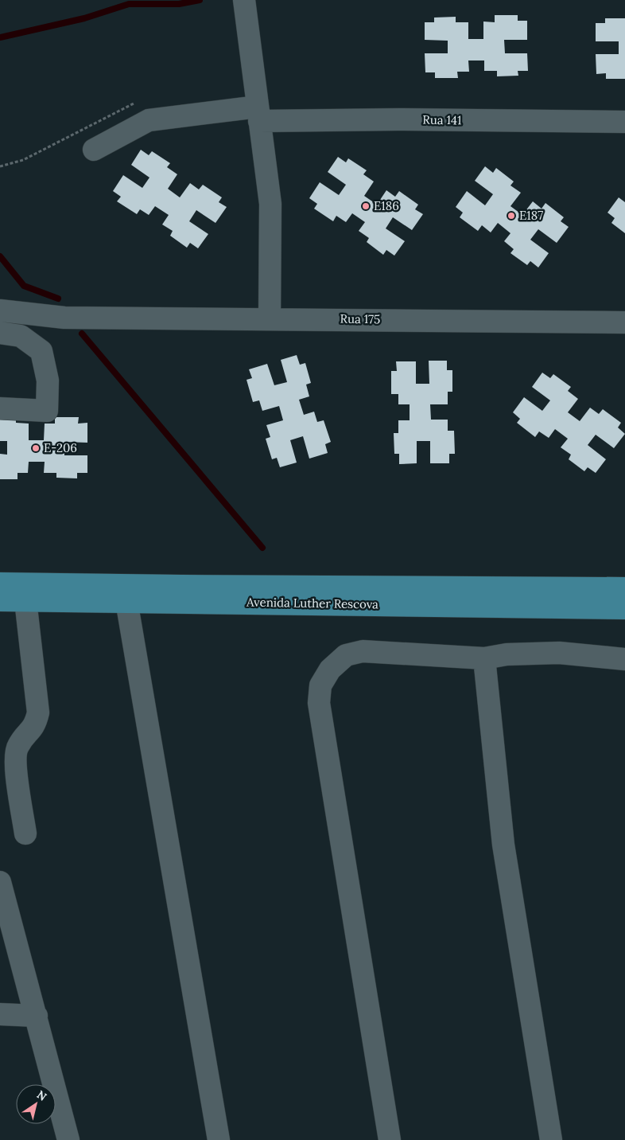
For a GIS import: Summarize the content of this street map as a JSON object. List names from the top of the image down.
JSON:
{
  "streets": {
    "main road": ["Avenida Luther Rescova"],
    "street": ["Rua 141", "Rua 175"]
  },
  "places": ["E186", "E187", "E-206"],
  "north": "top right"
}
